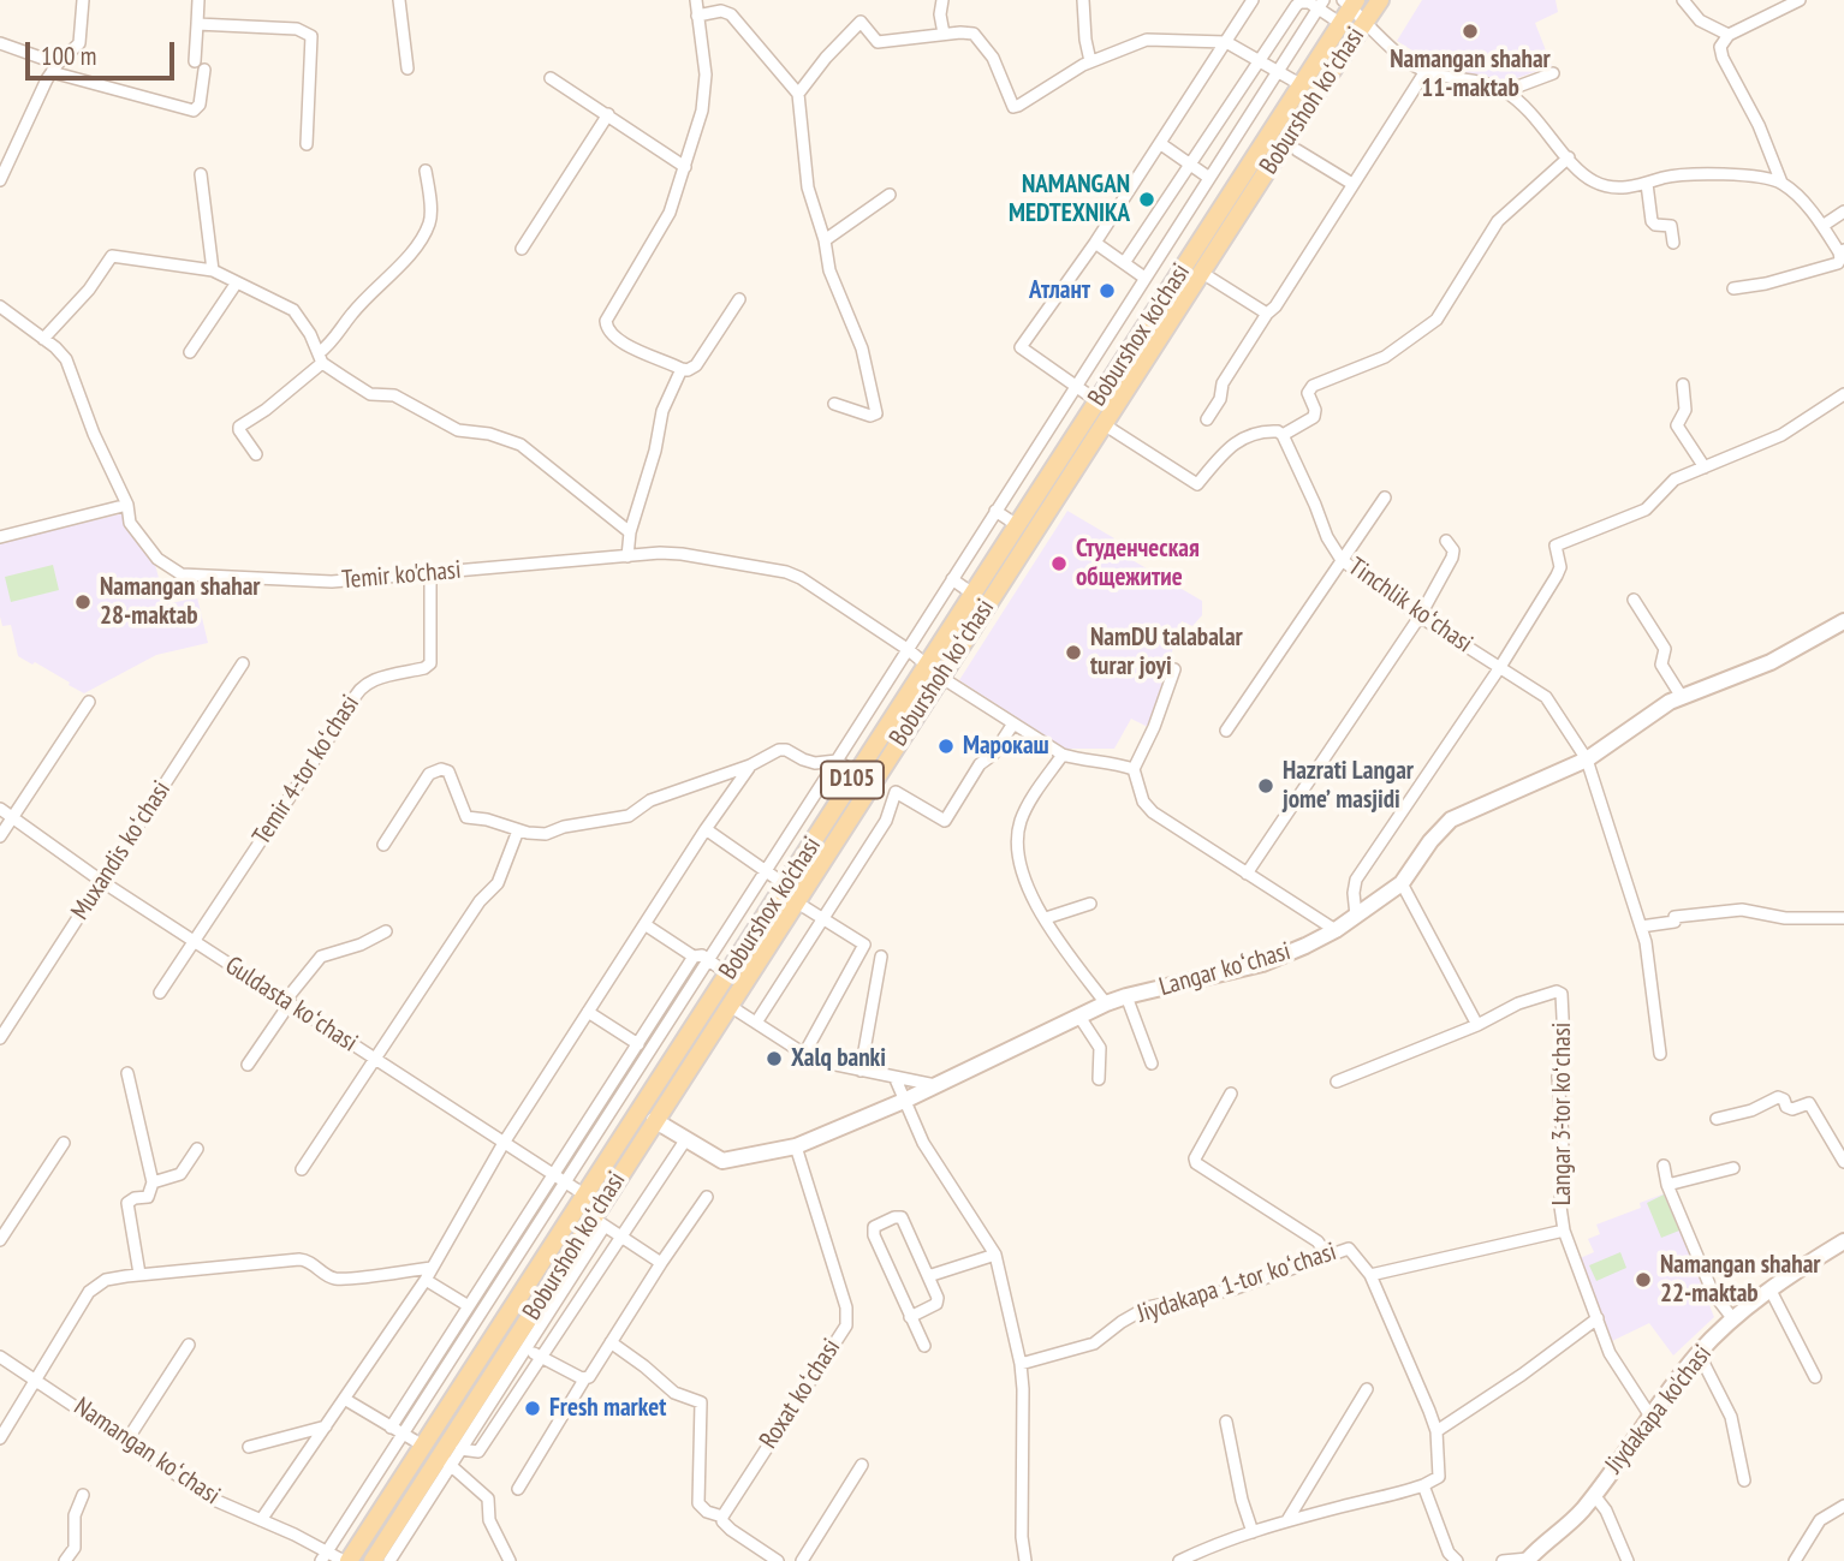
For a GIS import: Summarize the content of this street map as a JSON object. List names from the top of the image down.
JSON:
{
  "streets": {
    "main road": ["Boburshoh koʻchasi", "Boburshox ko'chasi", "D105"],
    "street": [
      "Temir ko'chasi",
      "Tinchlik koʻchasi",
      "Temir 4-tor koʻchasi",
      "Muxandis koʻchasi",
      "Langar koʻchasi",
      "Guldasta koʻchasi",
      "Langar 3-tor koʻchasi",
      "Jiydakapa 1-tor koʻchasi",
      "Roxat koʻchasi",
      "Jiydakapa ko'chasi",
      "Namangan koʻchasi"
    ]
  },
  "crossings": [
    ["Boburshoh koʻchasi", "Temir ko'chasi"],
    ["Boburshoh koʻchasi", "Langar koʻchasi"],
    ["Boburshox ko'chasi", "Temir ko'chasi"],
    ["Boburshox ko'chasi", "Guldasta koʻchasi"],
    ["Boburshox ko'chasi", "Namangan koʻchasi"],
    ["Temir ko'chasi", "Temir 4-tor koʻchasi"],
    ["Tinchlik koʻchasi", "Langar koʻchasi"],
    ["Temir 4-tor koʻchasi", "Guldasta koʻchasi"],
    ["Muxandis koʻchasi", "Guldasta koʻchasi"],
    ["Langar koʻchasi", "Roxat koʻchasi"],
    ["Langar 3-tor koʻchasi", "Jiydakapa ko'chasi"]
  ],
  "places": [
    "Namangan shahar 11-maktab",
    "NAMANGAN MEDTEXNIKA",
    "Атлант",
    "Студенческая общежитие",
    "Namangan shahar 28-maktab",
    "NamDU talabalar turar joyi",
    "Марокаш",
    "Hazrati Langar jome’ masjidi",
    "Xalq banki",
    "Namangan shahar 22-maktab",
    "Fresh market"
  ],
  "scale_bar": "100 m"
}
